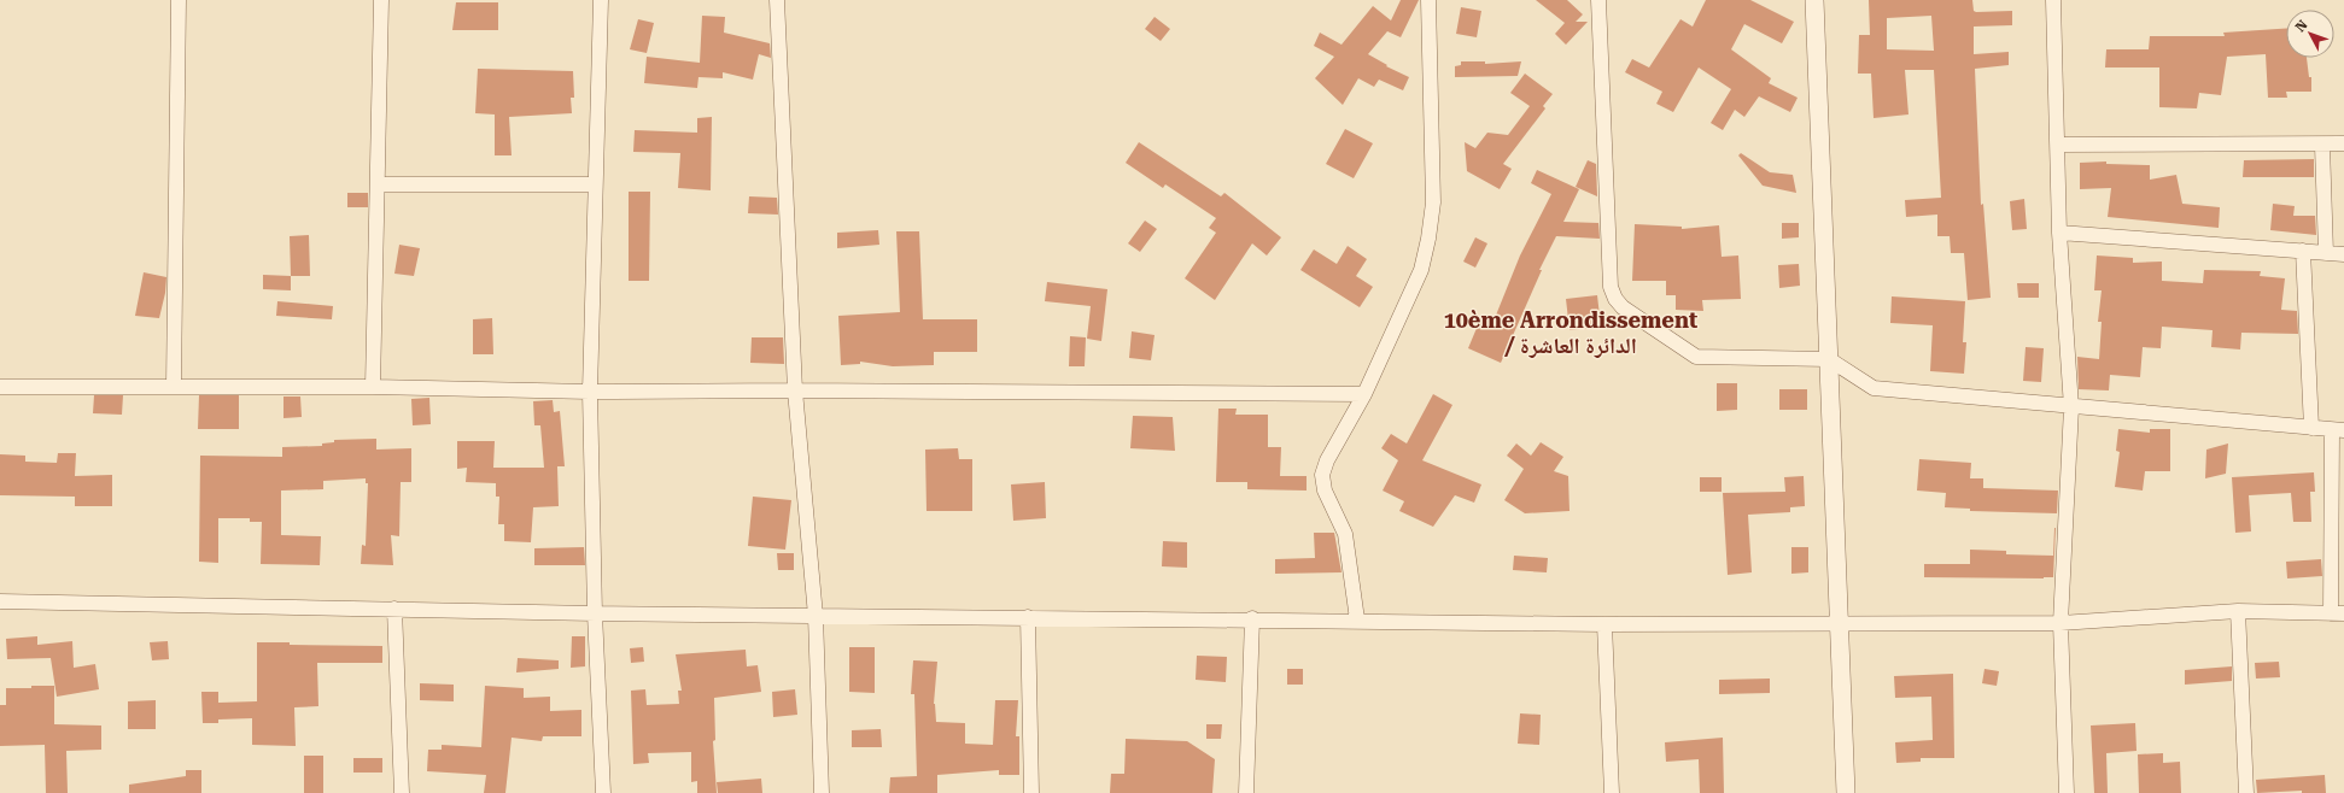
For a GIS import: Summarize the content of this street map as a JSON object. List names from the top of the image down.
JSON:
{
  "districts": ["10ème Arrondissement / الدائرة العاشرة"],
  "north": "top left"
}
